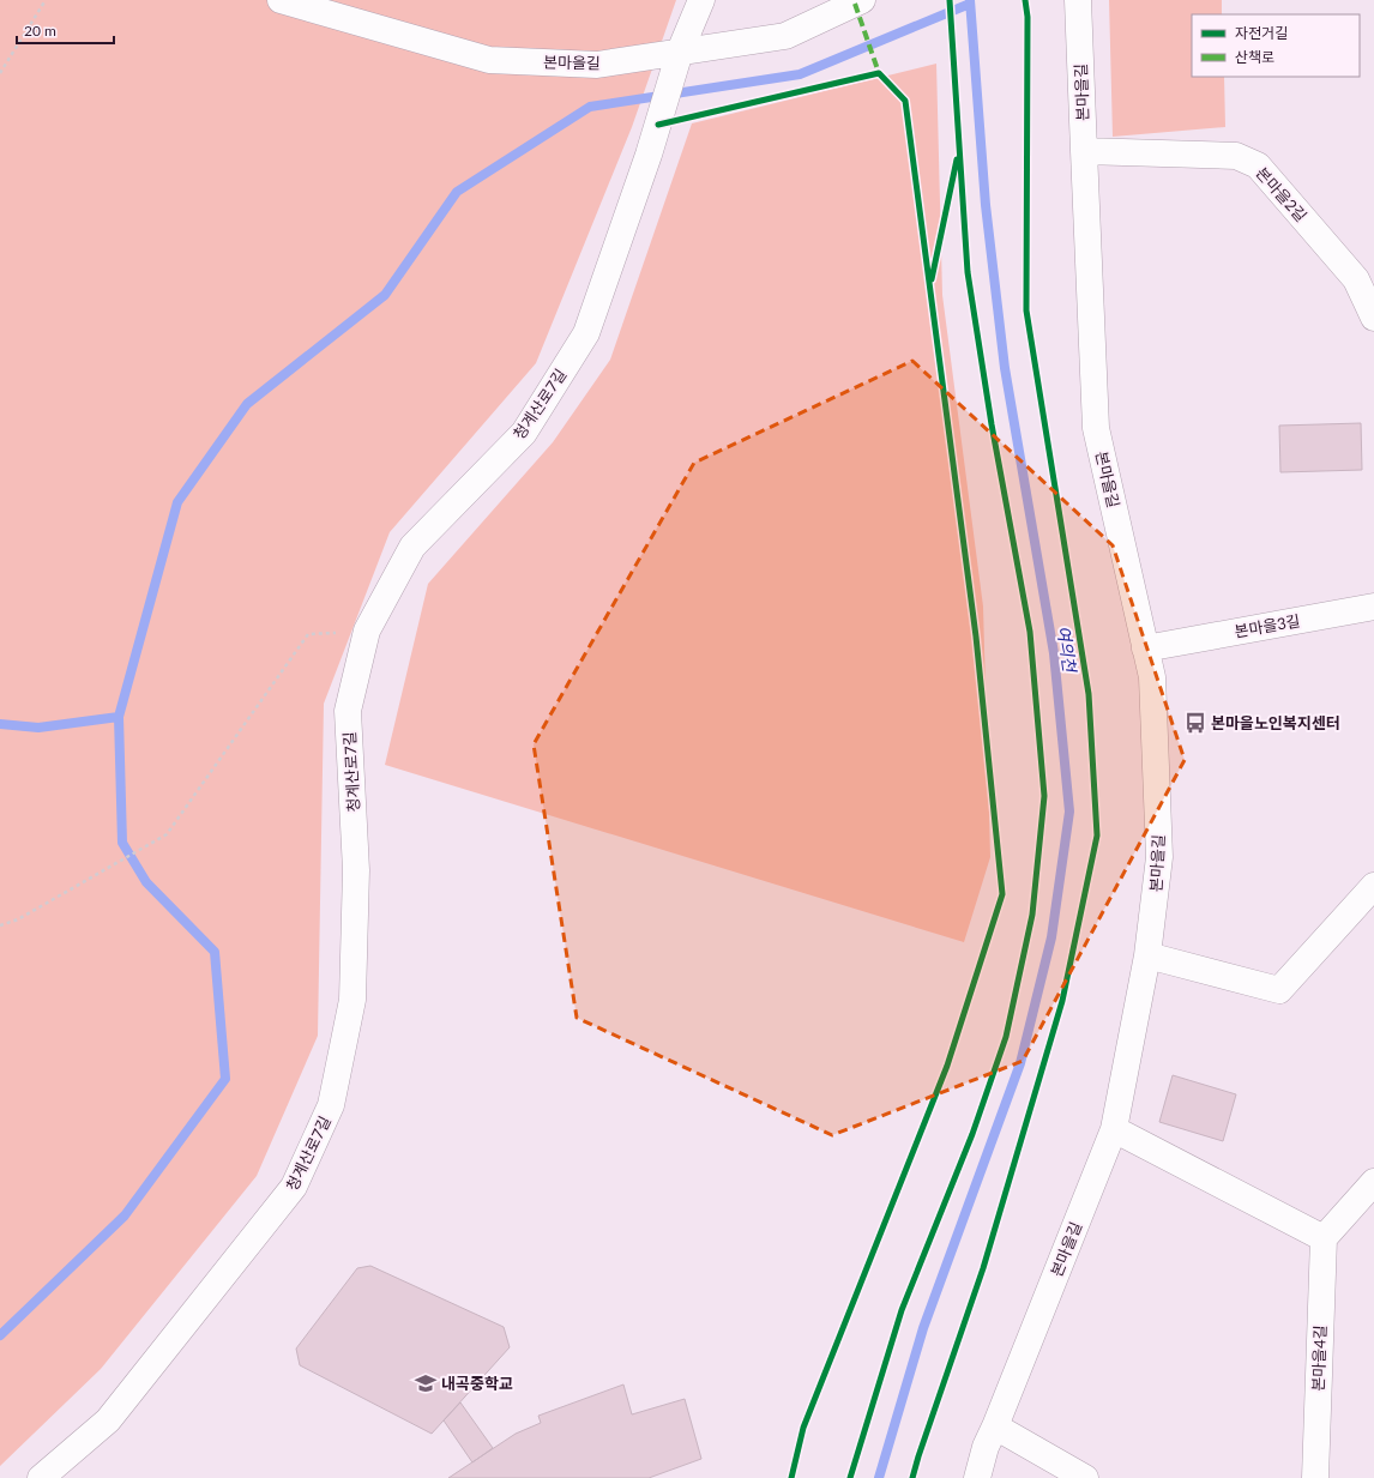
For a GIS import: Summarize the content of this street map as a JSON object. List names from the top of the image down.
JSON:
{
  "streets": {
    "street": [
      "본마을길",
      "본마을2길",
      "청계산로7길",
      "본마을3길",
      "본마을4길"
    ]
  },
  "crossings": [
    ["본마을길", "본마을2길"],
    ["본마을길", "청계산로7길"],
    ["본마을길", "본마을3길"]
  ],
  "water": ["여의천"],
  "places": {
    "bus stop": ["본마을노인복지센터"],
    "school or university": ["내곡중학교"]
  },
  "legend": ["자전거길", "산책로"],
  "scale_bar": "20 m"
}
